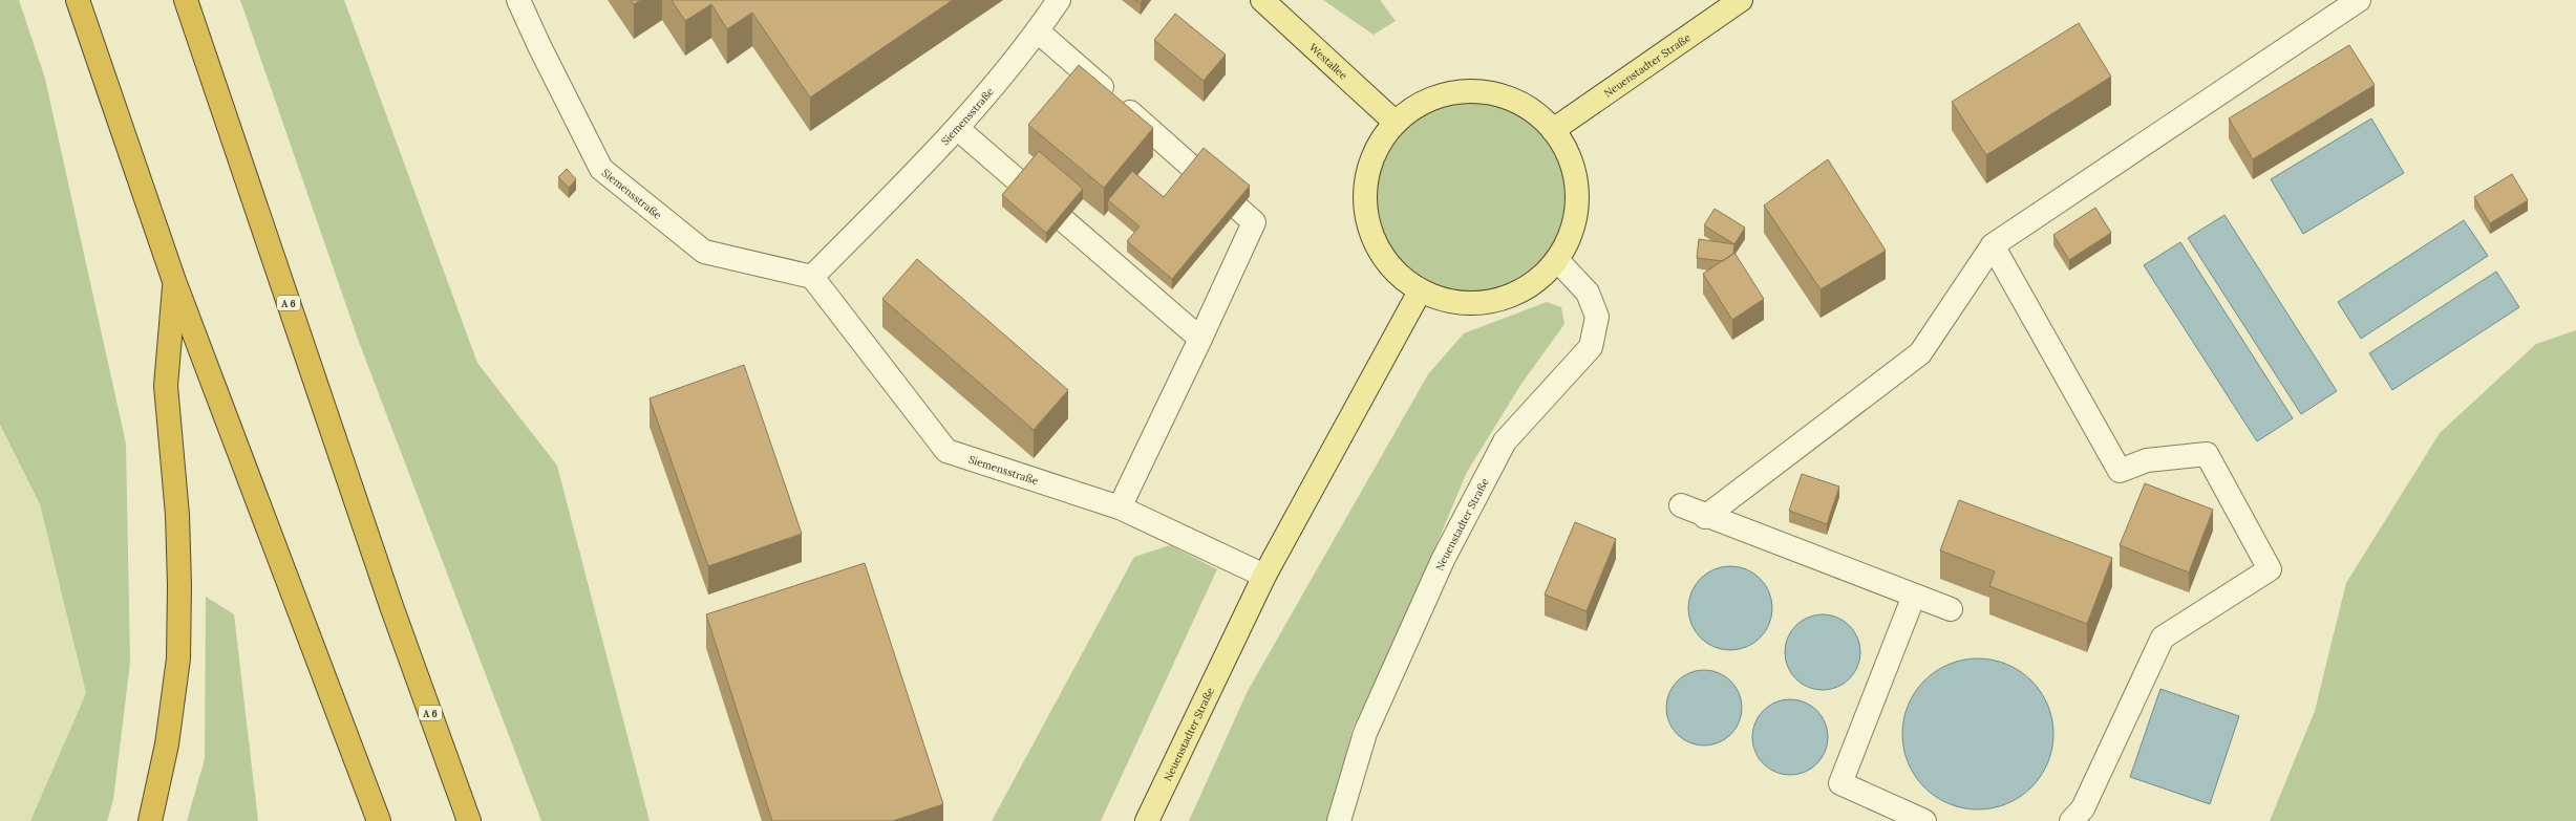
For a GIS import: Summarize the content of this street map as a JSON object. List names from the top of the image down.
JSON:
{
  "streets": {
    "highway": ["A 6"],
    "main road": ["Westallee", "Neuenstadter Straße"],
    "street": ["Siemensstraße"]
  },
  "crossings": [
    ["Neuenstadter Straße", "Siemensstraße"]
  ]
}
